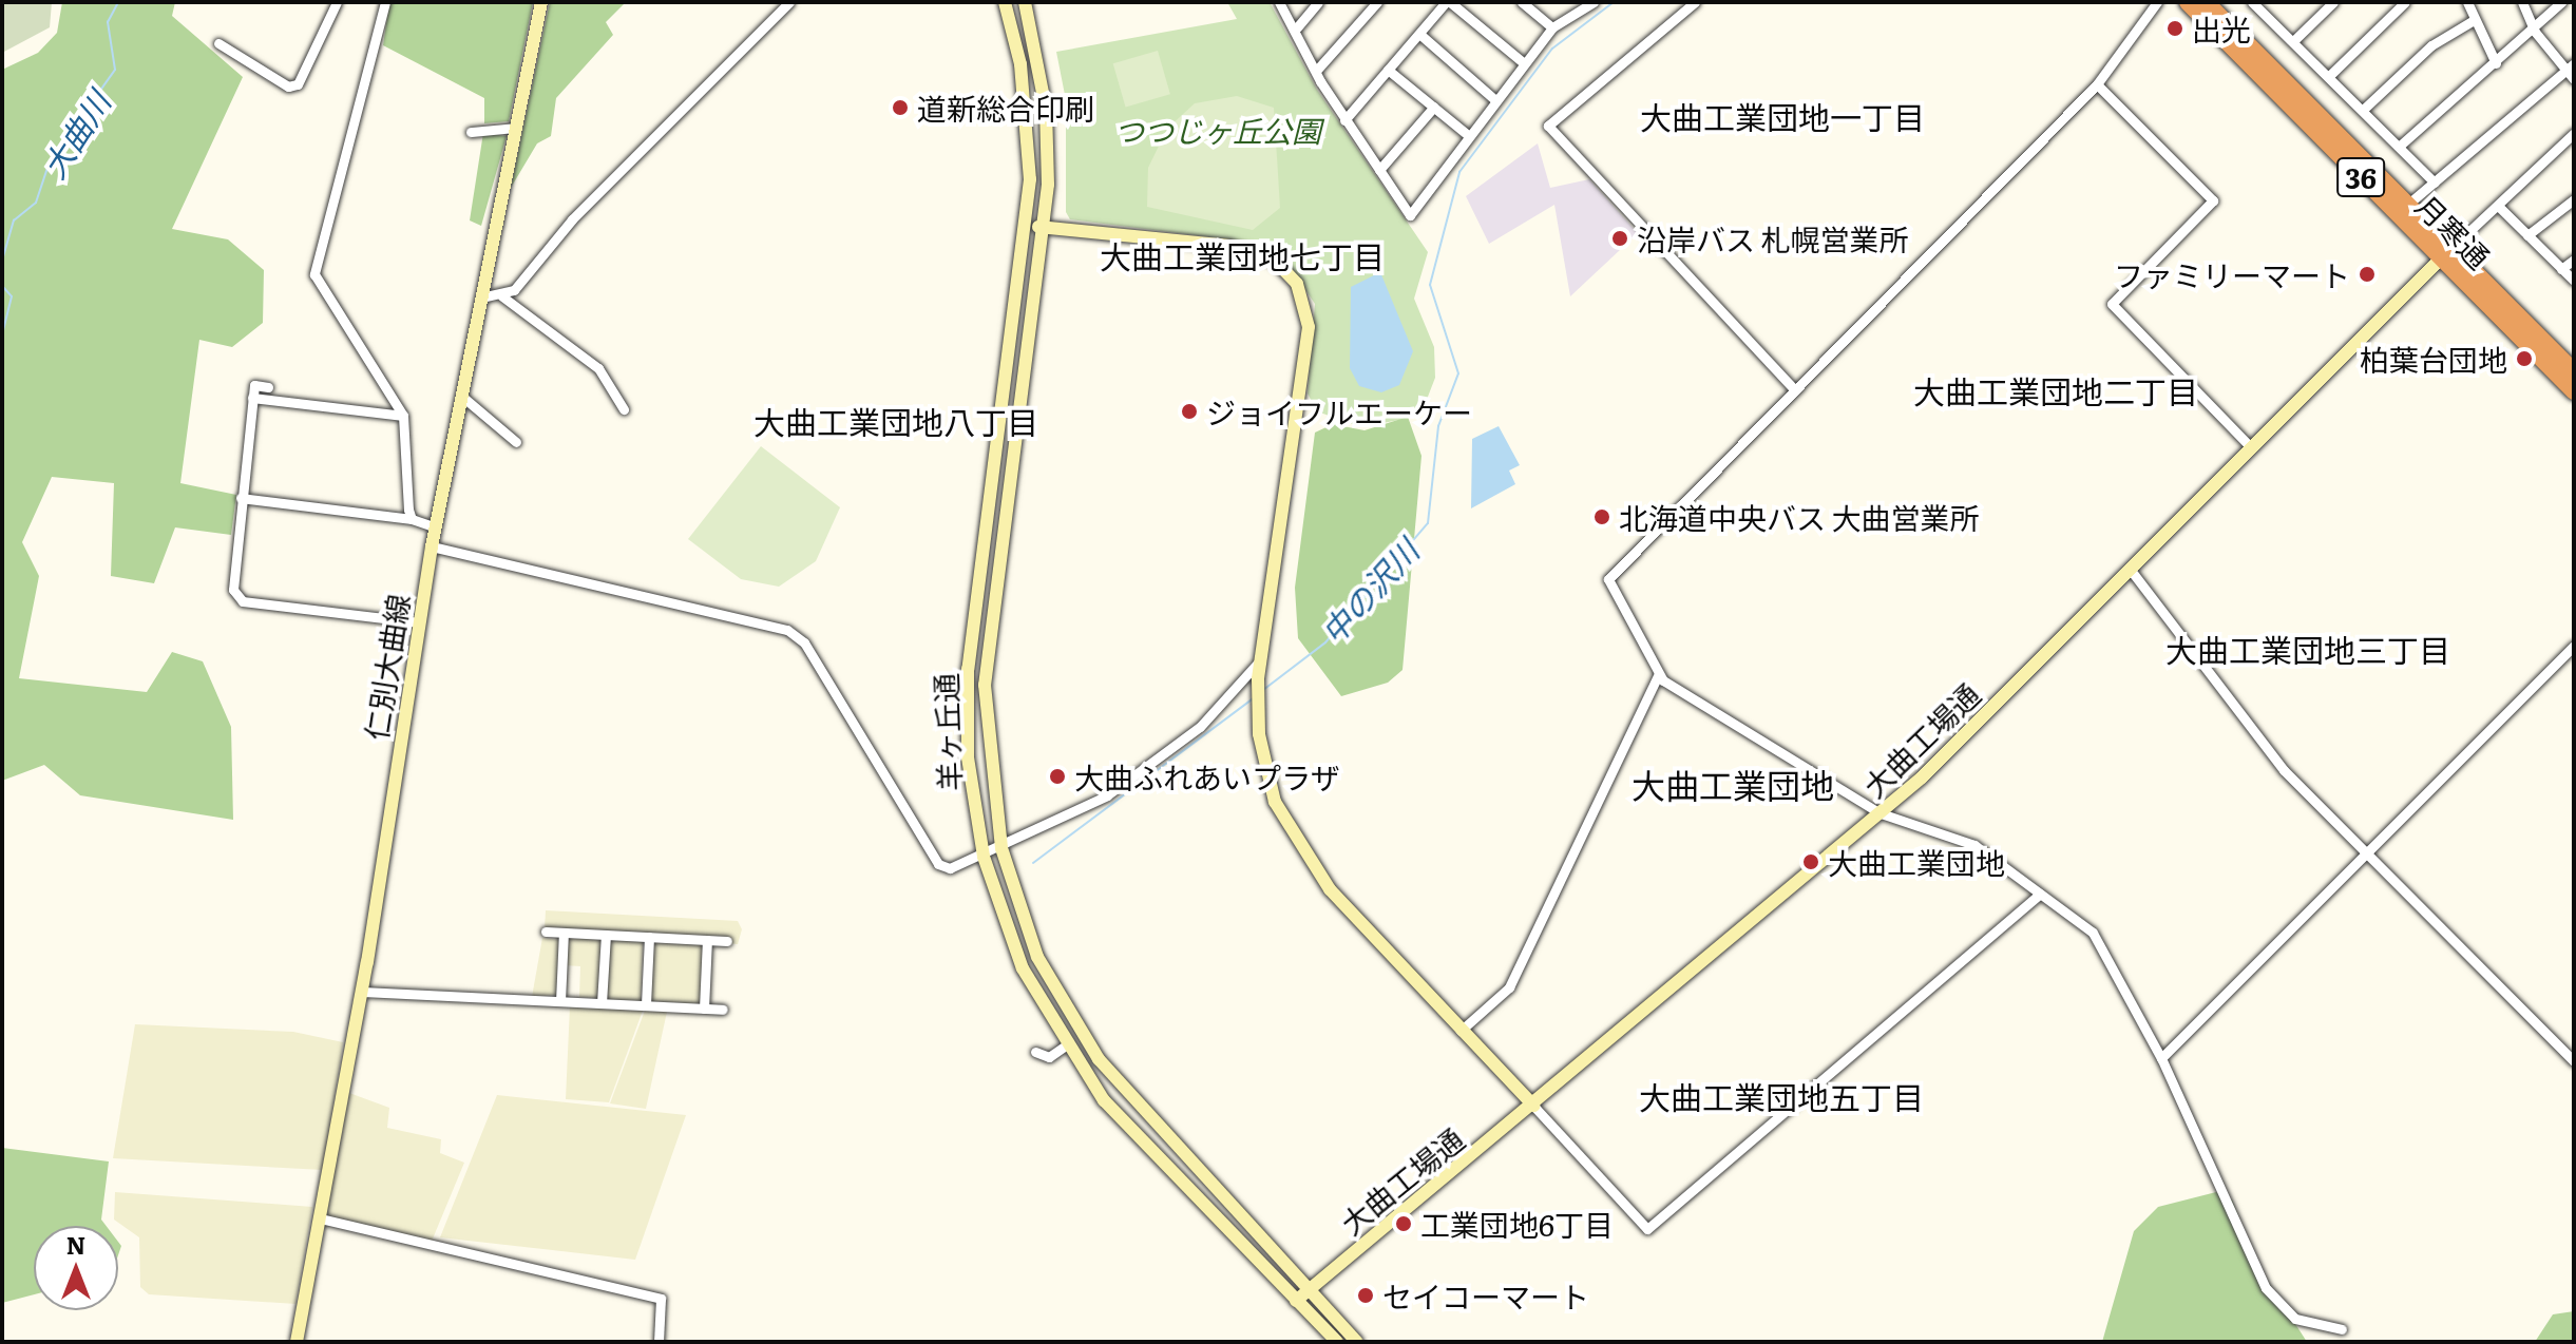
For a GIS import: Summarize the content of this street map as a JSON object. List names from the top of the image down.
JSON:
{
  "streets": {
    "highway": ["36", "月寒通"],
    "main road": ["仁別大曲線", "羊ヶ丘通", "大曲工場通"]
  },
  "crossings": [
    ["月寒通", "大曲工場通"],
    ["羊ヶ丘通", "大曲工場通"]
  ],
  "districts": [
    "大曲工業団地一丁目",
    "大曲工業団地七丁目",
    "大曲工業団地二丁目",
    "大曲工業団地八丁目",
    "大曲工業団地三丁目",
    "大曲工業団地",
    "大曲工業団地五丁目"
  ],
  "water": ["大曲川", "中の沢川"],
  "parks": ["つつじヶ丘公園"],
  "places": [
    "出光",
    "道新総合印刷",
    "沿岸バス 札幌営業所",
    "ファミリーマート",
    "柏葉台団地",
    "ジョイフルエーケー",
    "北海道中央バス 大曲営業所",
    "大曲ふれあいプラザ",
    "大曲工業団地",
    "工業団地6丁目",
    "セイコーマート"
  ],
  "north": "top"
}
